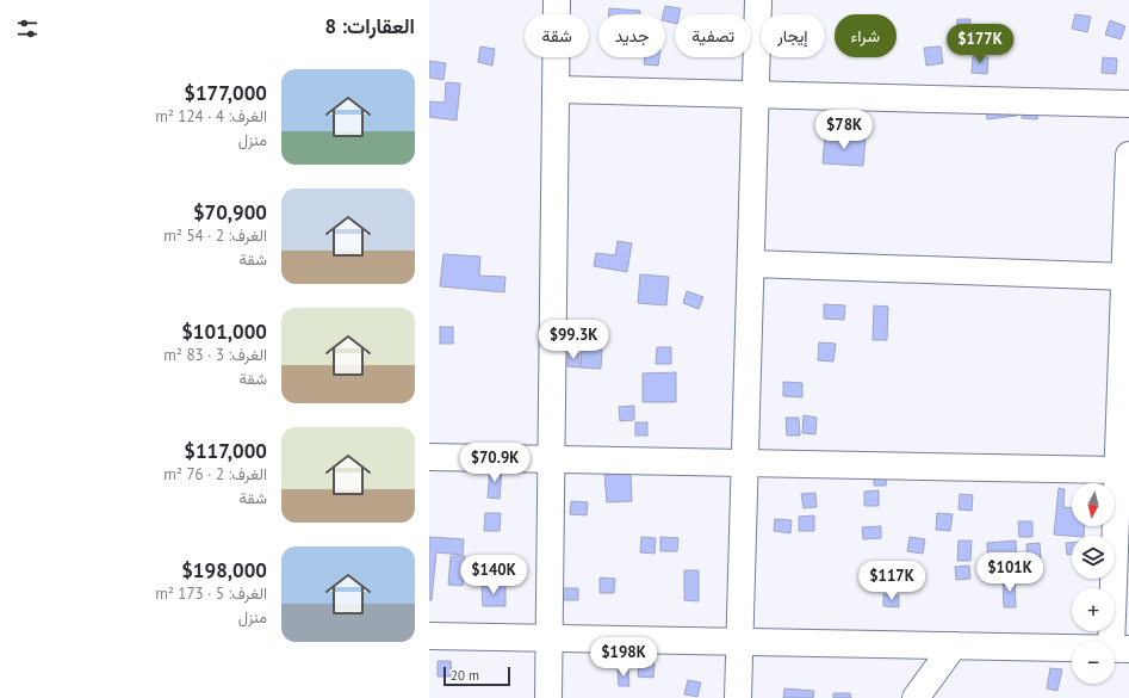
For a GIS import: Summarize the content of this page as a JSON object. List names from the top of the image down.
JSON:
{
  "scale_bar": "20 m",
  "north": "bottom",
  "page": {
    "heading": "العقارات: 8",
    "chip": [
      "شراء",
      "إيجار",
      "تصفية",
      "جديد",
      "شقة"
    ],
    "price": [
      "$177K",
      "$78K",
      "$99.3K",
      "$70.9K",
      "$101K",
      "$140K",
      "$117K",
      "$198K"
    ],
    "list": [
      {
        "name": "$177,000",
        "note": "الغرف: 4 · 124 m² · منزل"
      },
      {
        "name": "$70,900",
        "note": "الغرف: 2 · 54 m² · شقة"
      },
      {
        "name": "$101,000",
        "note": "الغرف: 3 · 83 m² · شقة"
      },
      {
        "name": "$117,000",
        "note": "الغرف: 2 · 76 m² · شقة"
      },
      {
        "name": "$198,000",
        "note": "الغرف: 5 · 173 m² · منزل"
      }
    ],
    "map_buttons": ["+", "−"],
    "scale": "20 m"
  }
}
